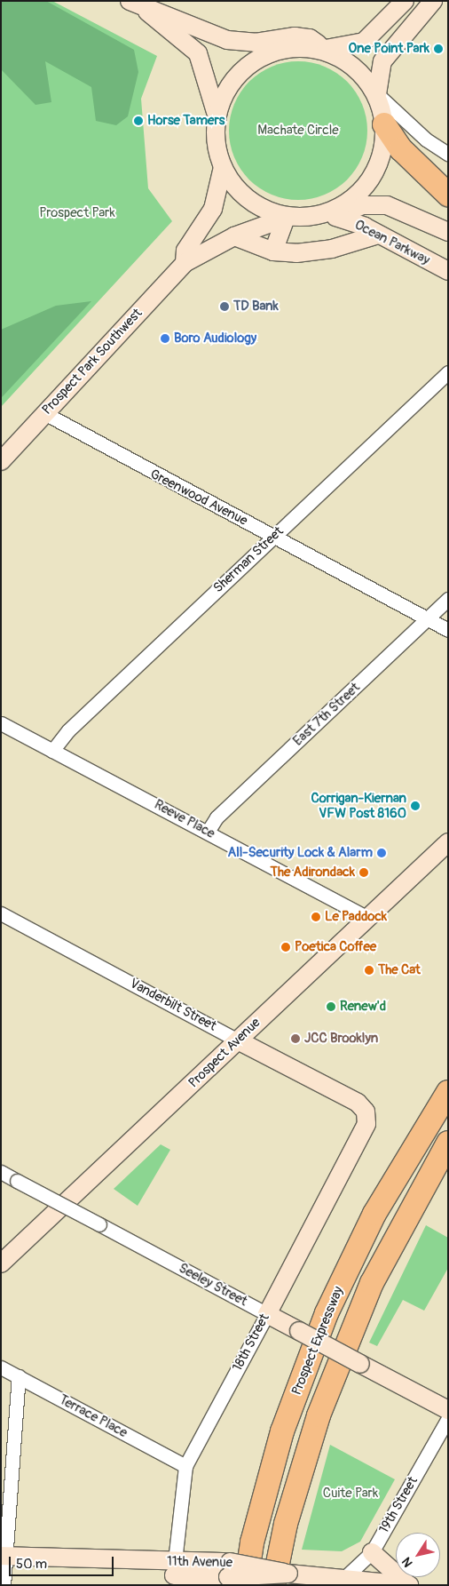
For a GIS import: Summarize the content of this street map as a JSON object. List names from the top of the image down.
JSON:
{
  "streets": {
    "highway": ["Prospect Expressway"],
    "street": [
      "Ocean Parkway",
      "Prospect Park Southwest",
      "Greenwood Avenue",
      "Sherman Street",
      "East 7th Street",
      "Reeve Place",
      "Vanderbilt Street",
      "Prospect Avenue",
      "Seeley Street",
      "18th Street",
      "Terrace Place",
      "19th Street",
      "11th Avenue"
    ]
  },
  "crossings": [
    ["Prospect Park Southwest", "Greenwood Avenue"],
    ["Greenwood Avenue", "Sherman Street"],
    ["Greenwood Avenue", "East 7th Street"],
    ["Sherman Street", "Reeve Place"],
    ["East 7th Street", "Reeve Place"],
    ["Reeve Place", "Prospect Avenue"],
    ["Vanderbilt Street", "Prospect Avenue"],
    ["Vanderbilt Street", "18th Street"],
    ["Seeley Street", "18th Street"],
    ["Prospect Expressway", "11th Avenue"],
    ["18th Street", "Terrace Place"],
    ["18th Street", "11th Avenue"]
  ],
  "parks": ["Machate Circle", "Prospect Park", "Cuite Park"],
  "places": [
    "One Point Park",
    "Horse Tamers",
    "TD Bank",
    "Boro Audiology",
    "Corrigan-Kiernan VFW Post 8160",
    "All-Security Lock & Alarm",
    "The Adirondack",
    "Le Paddock",
    "Poetica Coffee",
    "The Cat",
    "Renew'd",
    "JCC Brooklyn"
  ],
  "scale_bar": "50 m",
  "north": "bottom left"
}
